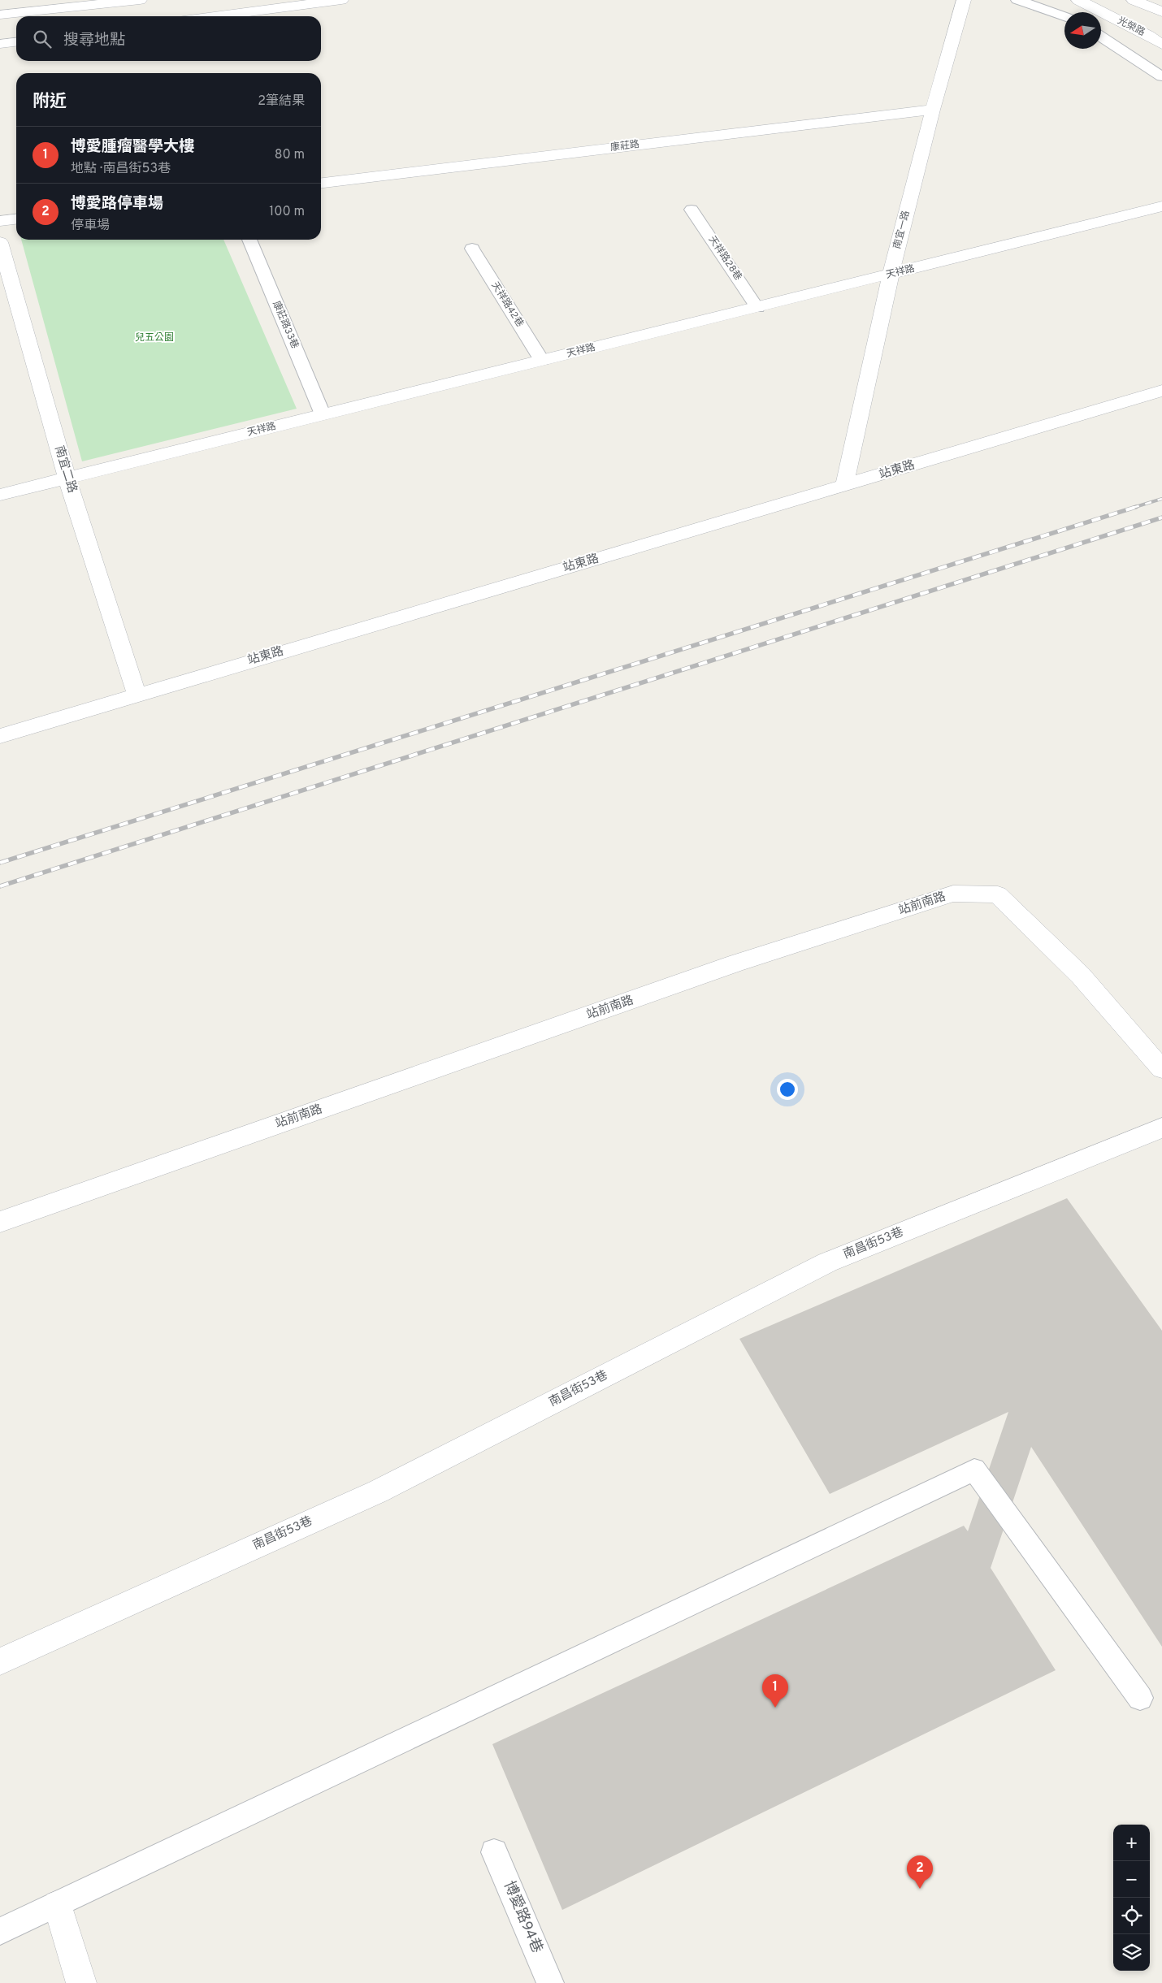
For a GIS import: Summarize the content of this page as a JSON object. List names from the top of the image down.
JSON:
{
  "streets": {
    "street": [
      "光榮路",
      "康莊路",
      "南宜一路",
      "天祥路",
      "南宜二路",
      "站東路",
      "站前南路",
      "南昌街53巷"
    ],
    "lane": [
      "天祥路28巷",
      "天祥路42巷",
      "康莊路33巷",
      "博愛路94巷"
    ]
  },
  "crossings": [
    ["康莊路", "南宜一路"],
    ["南宜一路", "天祥路"],
    ["南宜一路", "站東路"],
    ["天祥路28巷", "天祥路"],
    ["天祥路", "天祥路42巷"],
    ["天祥路", "康莊路33巷"],
    ["天祥路", "南宜二路"],
    ["南宜二路", "站東路"]
  ],
  "parks": ["兒五公園"],
  "north": "left",
  "page": {
    "search": "搜尋地點",
    "heading": ["附近", "2筆結果"],
    "list": [
      {
        "mark": "1",
        "name": "博愛腫瘤醫學大樓",
        "note": "地點 · 南昌街53巷",
        "value": "80 m"
      },
      {
        "mark": "2",
        "name": "博愛路停車場",
        "note": "停車場",
        "value": "100 m"
      }
    ],
    "pins": ["1", "2"],
    "map_buttons": ["+", "−"]
  }
}
